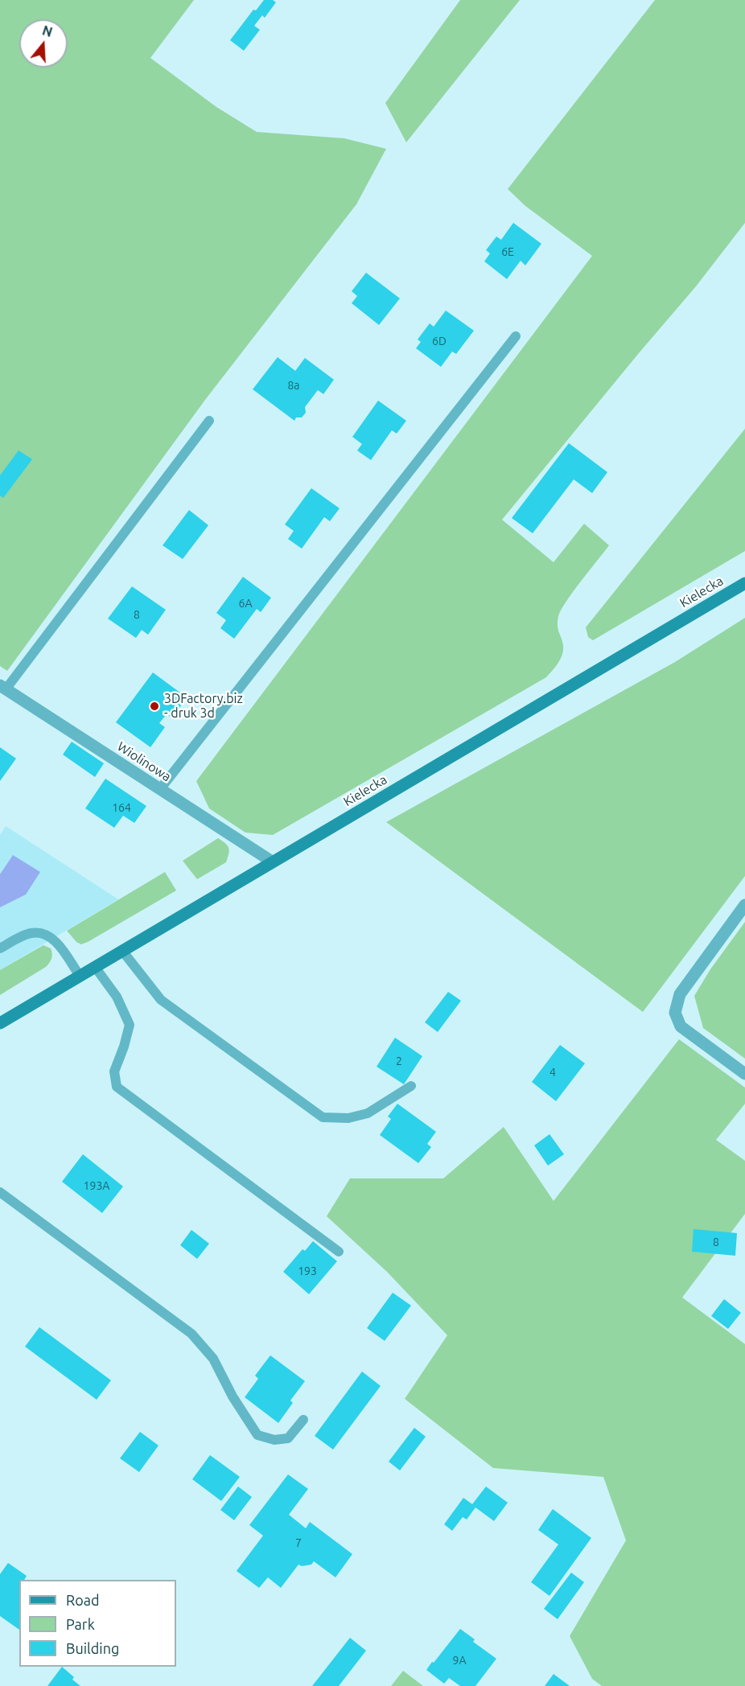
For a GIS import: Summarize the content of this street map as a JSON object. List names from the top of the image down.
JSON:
{
  "streets": {
    "main road": ["Kielecka"],
    "street": ["Wiolinowa"]
  },
  "crossings": [
    ["Kielecka", "Wiolinowa"]
  ],
  "places": ["3DFactory.biz - druk 3d"],
  "house_numbers": [
    "6E",
    "6D",
    "8a",
    "6A",
    "8",
    "164",
    "2",
    "4",
    "193A",
    "8",
    "193",
    "7",
    "9A"
  ],
  "legend": ["Road", "Park", "Building"],
  "north": "top"
}
